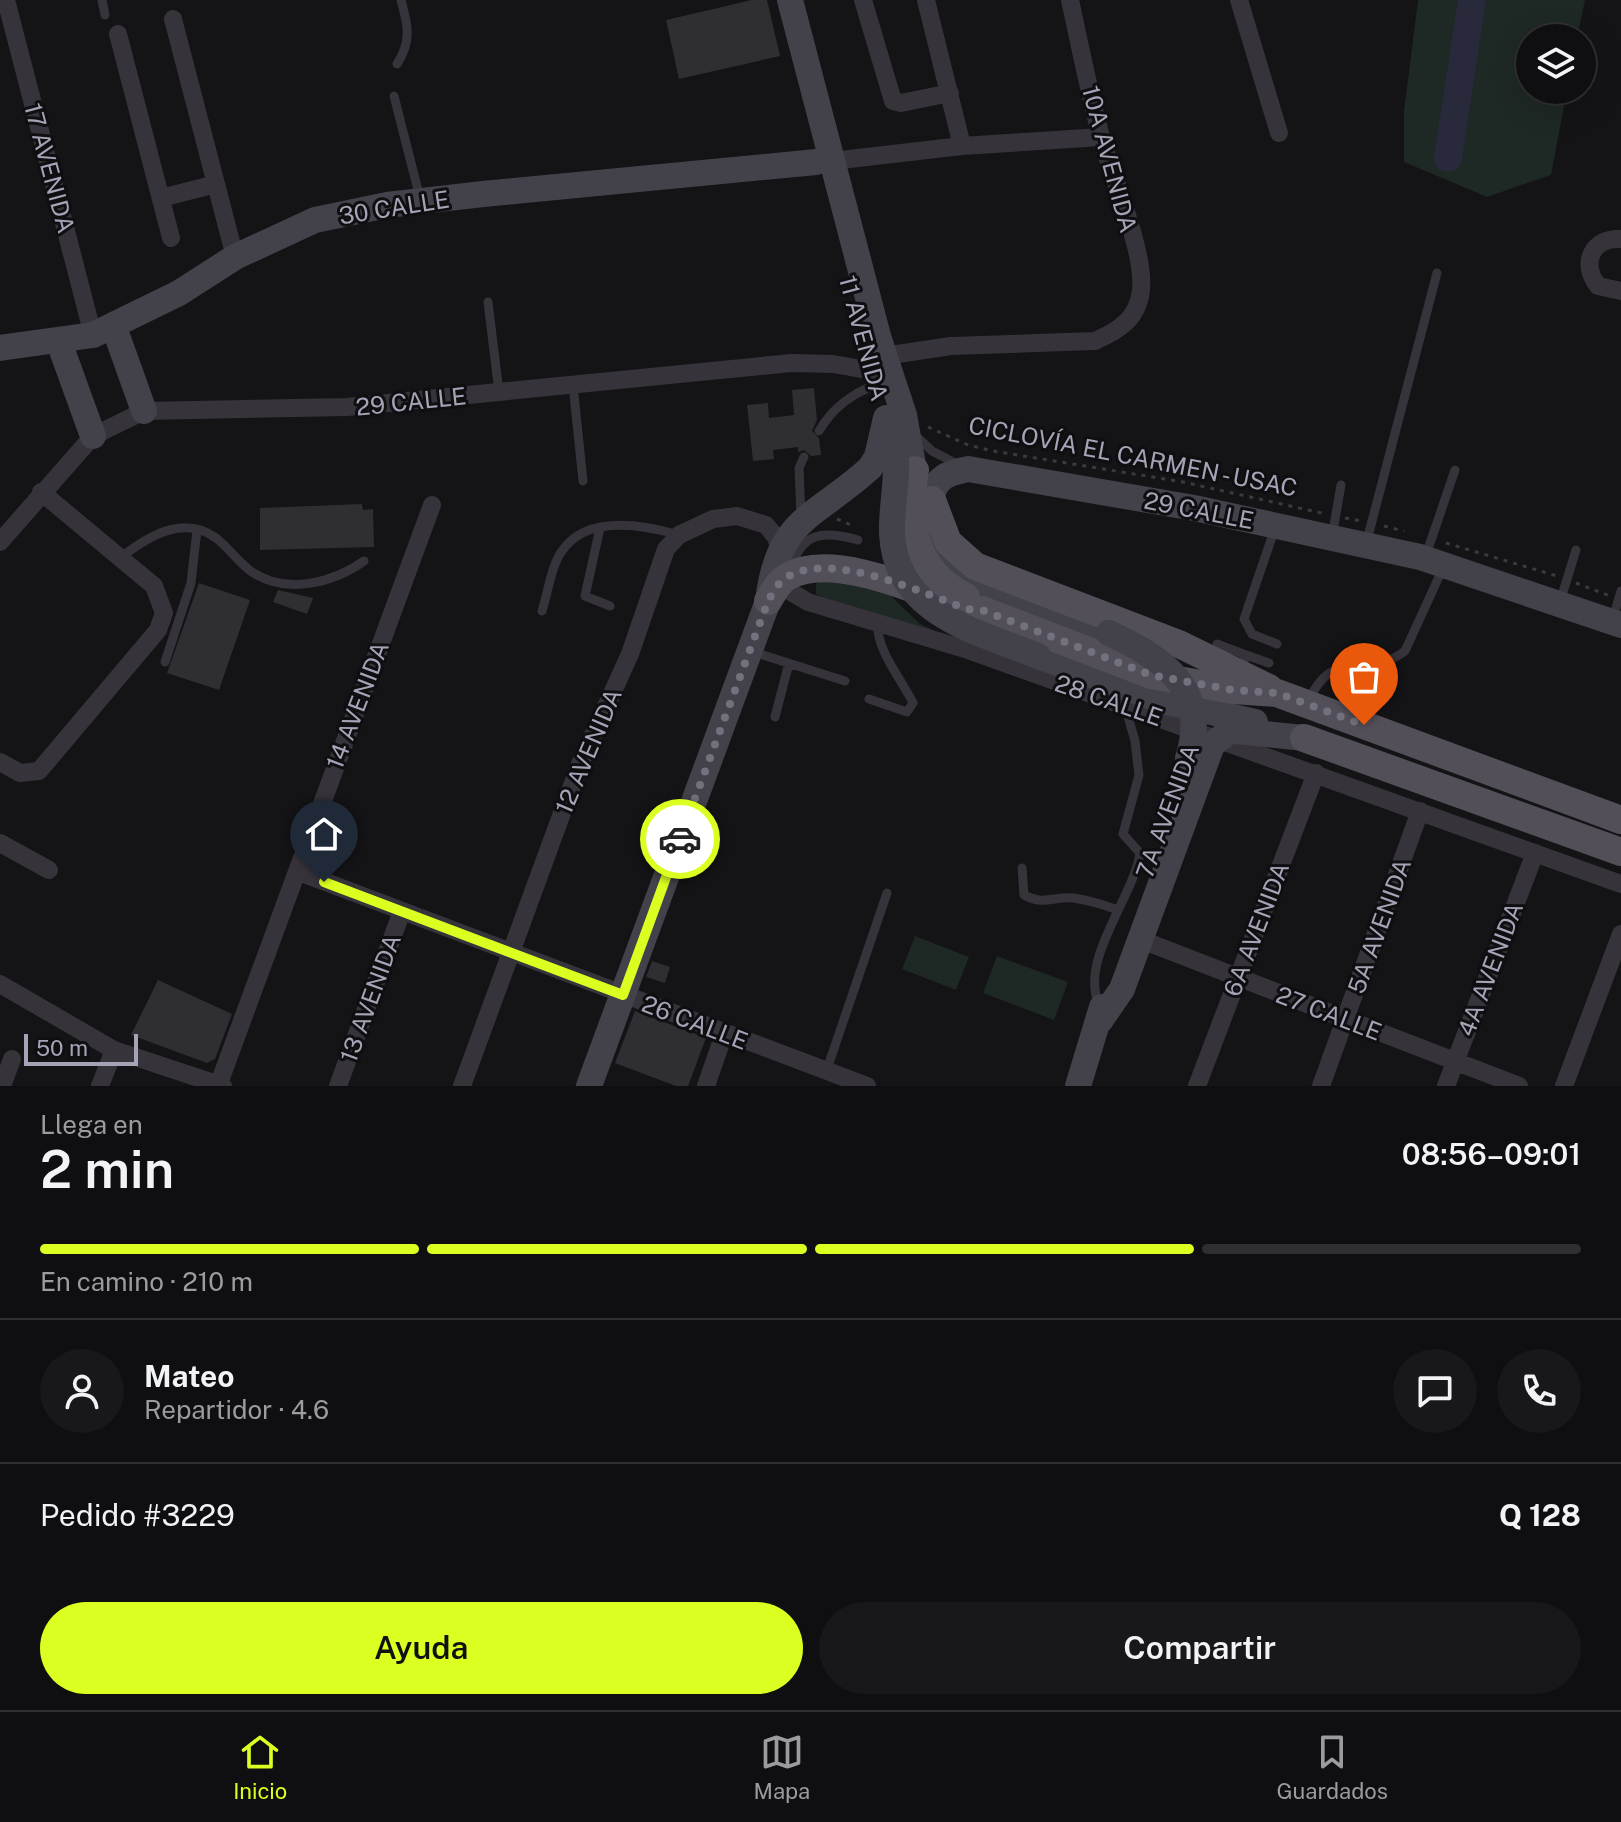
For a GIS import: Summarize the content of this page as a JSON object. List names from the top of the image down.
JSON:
{
  "streets": {
    "street": [
      "10A AVENIDA",
      "17 AVENIDA",
      "30 CALLE",
      "11 AVENIDA",
      "29 CALLE",
      "28 CALLE",
      "14 AVENIDA",
      "12 AVENIDA",
      "7A AVENIDA",
      "5A AVENIDA",
      "6A AVENIDA",
      "4A AVENIDA",
      "13 AVENIDA",
      "27 CALLE",
      "26 CALLE"
    ],
    "path": ["CICLOVÍA EL CARMEN - USAC"]
  },
  "crossings": [
    ["10A AVENIDA", "30 CALLE"],
    ["10A AVENIDA", "29 CALLE"],
    ["17 AVENIDA", "30 CALLE"],
    ["30 CALLE", "11 AVENIDA"],
    ["11 AVENIDA", "29 CALLE"],
    ["11 AVENIDA", "CICLOVÍA EL CARMEN - USAC"],
    ["11 AVENIDA", "28 CALLE"],
    ["11 AVENIDA", "7A AVENIDA"],
    ["29 CALLE", "CICLOVÍA EL CARMEN - USAC"],
    ["28 CALLE", "7A AVENIDA"],
    ["28 CALLE", "5A AVENIDA"],
    ["28 CALLE", "6A AVENIDA"],
    ["28 CALLE", "4A AVENIDA"],
    ["14 AVENIDA", "26 CALLE"],
    ["12 AVENIDA", "26 CALLE"],
    ["7A AVENIDA", "27 CALLE"],
    ["5A AVENIDA", "27 CALLE"],
    ["6A AVENIDA", "27 CALLE"],
    ["4A AVENIDA", "27 CALLE"],
    ["13 AVENIDA", "26 CALLE"]
  ],
  "scale_bar": "50 m",
  "page": {
    "scale": "50 m",
    "heading": ["2 min", "Llega en", "08:56–09:01"],
    "panel": [
      "Mateo",
      "Repartidor · 4.6",
      "Pedido #3229",
      "Q 128"
    ],
    "bar": "En camino · 210 m",
    "buttons": ["Ayuda", "Compartir"],
    "tabs": ["Inicio", "Mapa", "Guardados"]
  }
}
